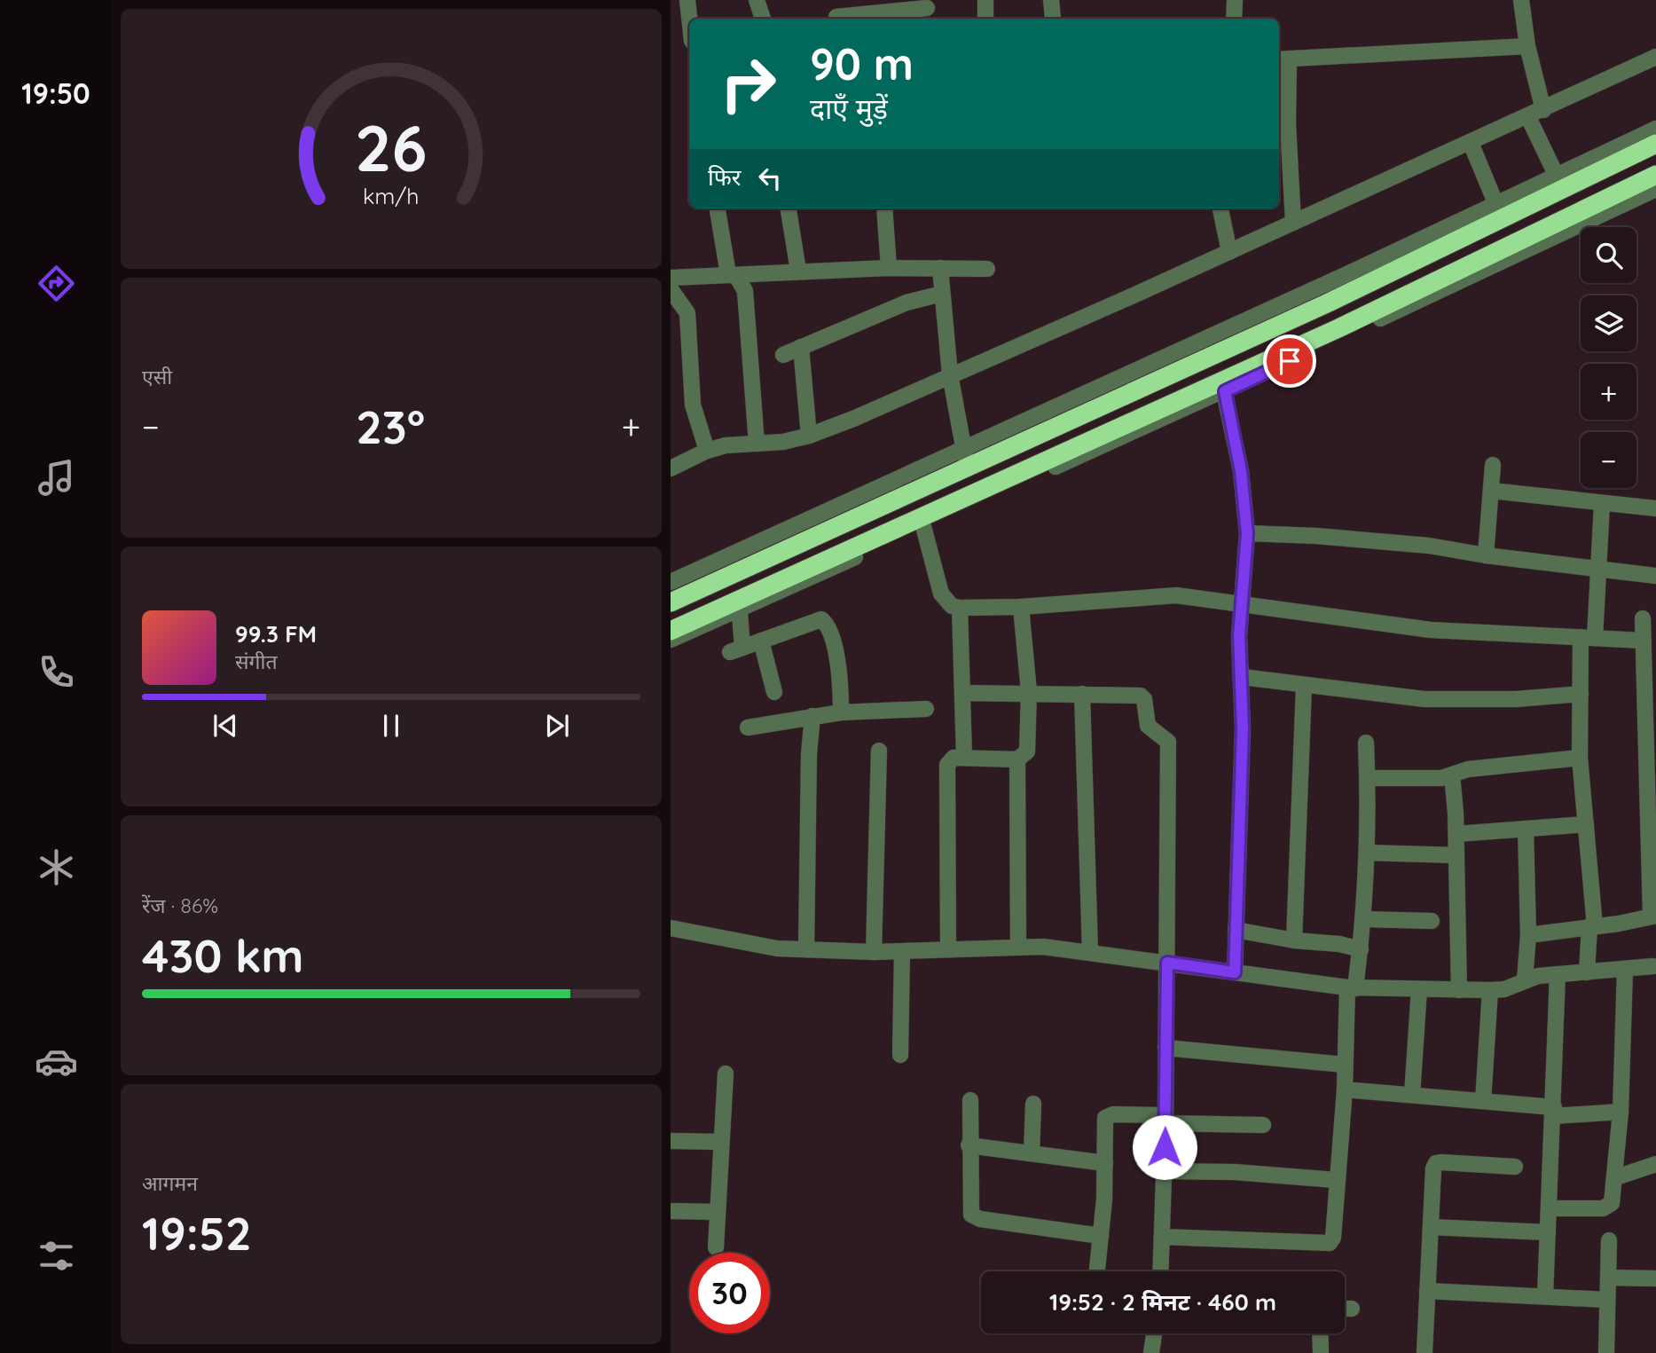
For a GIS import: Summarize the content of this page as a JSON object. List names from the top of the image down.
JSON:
{
  "page": {
    "tabs": "19:50",
    "turn": ["90 m", "दाएँ मुड़ें"],
    "then": "फिर",
    "map_buttons": ["+", "−"],
    "tile": [
      "एसी",
      ["रेंज · 86%", "430 km"],
      ["आगमन", "19:52"]
    ],
    "heat": ["−", "23°", "+"],
    "song": ["99.3 FM", "संगीत"],
    "limit": "30",
    "trip": "19:52 · 2 मिनट · 460 m",
    "gauge": ["26", "km/h"]
  }
}
